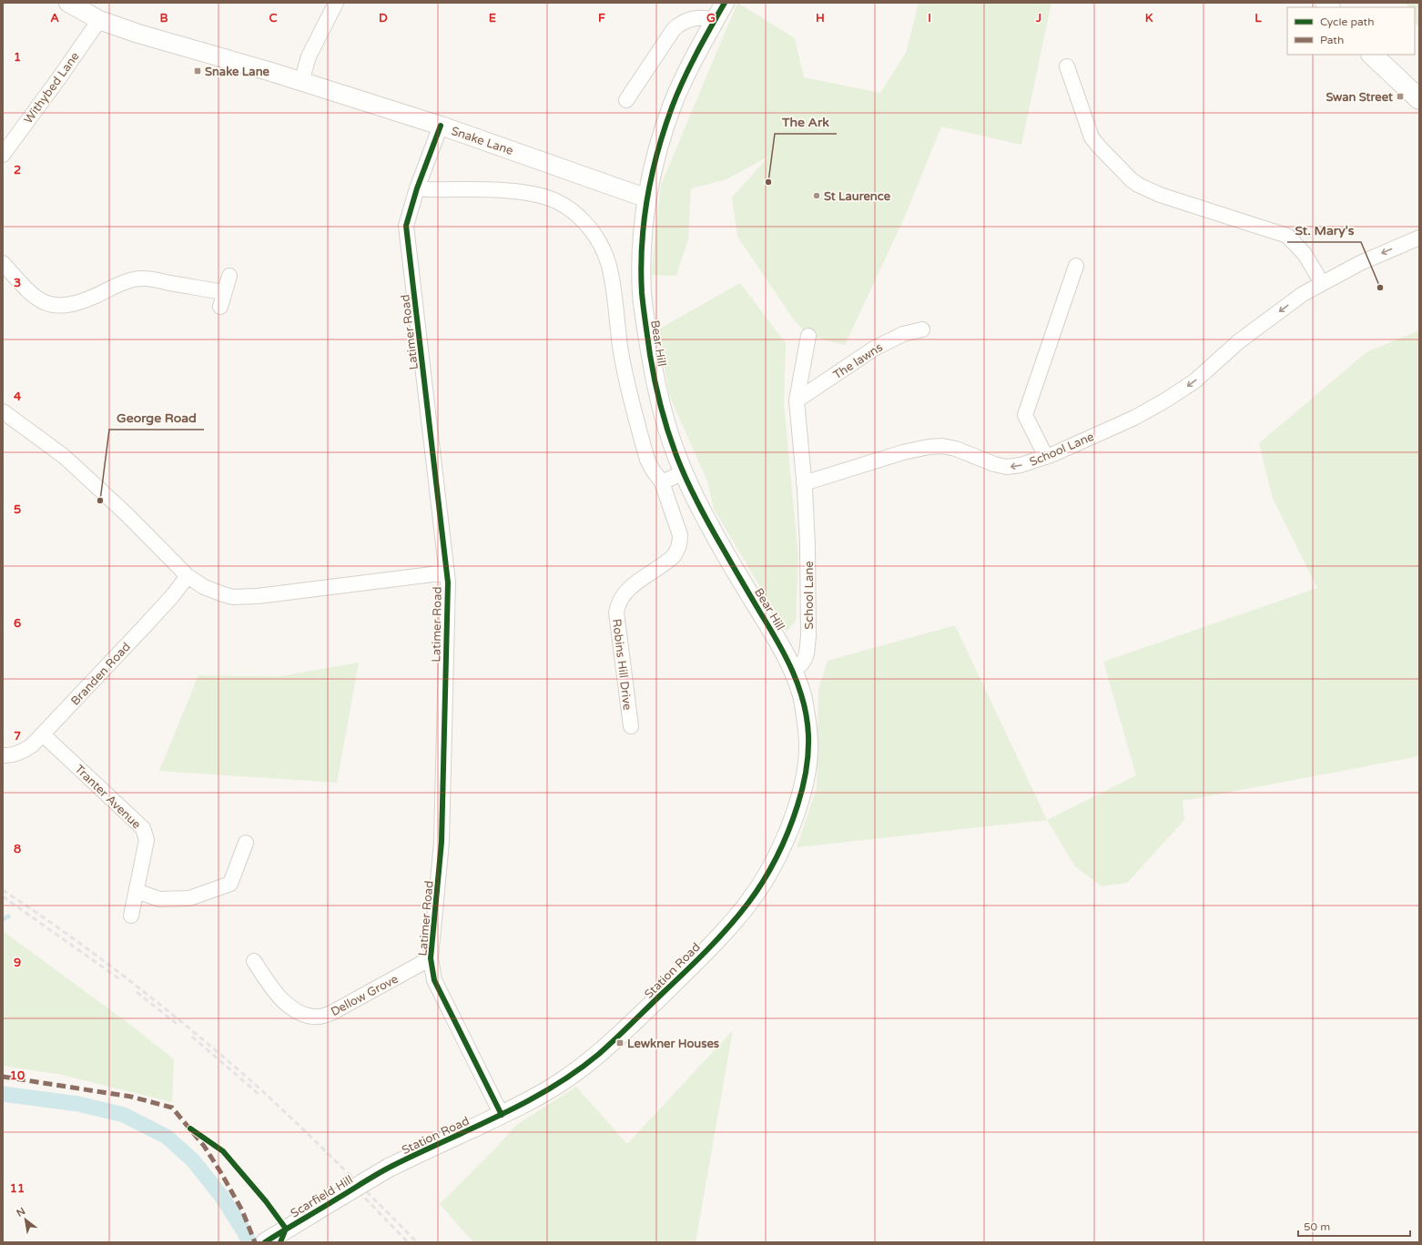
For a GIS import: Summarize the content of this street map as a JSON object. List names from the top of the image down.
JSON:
{
  "streets": {
    "street": [
      "Withybed Lane",
      "Snake Lane",
      "Latimer Road",
      "Bear Hill",
      "The lawns",
      "School Lane",
      "Robins Hill Drive",
      "Branden Road",
      "Tranter Avenue",
      "Station Road",
      "Dellow Grove",
      "Scarfield Hill"
    ]
  },
  "crossings": [
    ["Withybed Lane", "Snake Lane"],
    ["Snake Lane", "Latimer Road"],
    ["Snake Lane", "Bear Hill"],
    ["Latimer Road", "Robins Hill Drive"],
    ["Latimer Road", "Station Road"],
    ["Latimer Road", "Dellow Grove"],
    ["Bear Hill", "School Lane"],
    ["Bear Hill", "Station Road"],
    ["School Lane", "Station Road"],
    ["Branden Road", "Tranter Avenue"],
    ["Station Road", "Scarfield Hill"]
  ],
  "one_way": ["School Lane"],
  "places": {
    "transit": ["Snake Lane", "Swan Street", "Lewkner Houses"],
    "other": [
      "The Ark",
      "St Laurence",
      "St. Mary's",
      "George Road"
    ]
  },
  "legend": ["Cycle path", "Path"],
  "scale_bar": "50 m",
  "north": "top left",
  "grid": {
    "columns": [
      "A",
      "B",
      "C",
      "D",
      "E",
      "F",
      "G",
      "H",
      "I",
      "J",
      "K",
      "L"
    ],
    "rows": [
      "1",
      "2",
      "3",
      "4",
      "5",
      "6",
      "7",
      "8",
      "9",
      "10",
      "11"
    ]
  }
}
